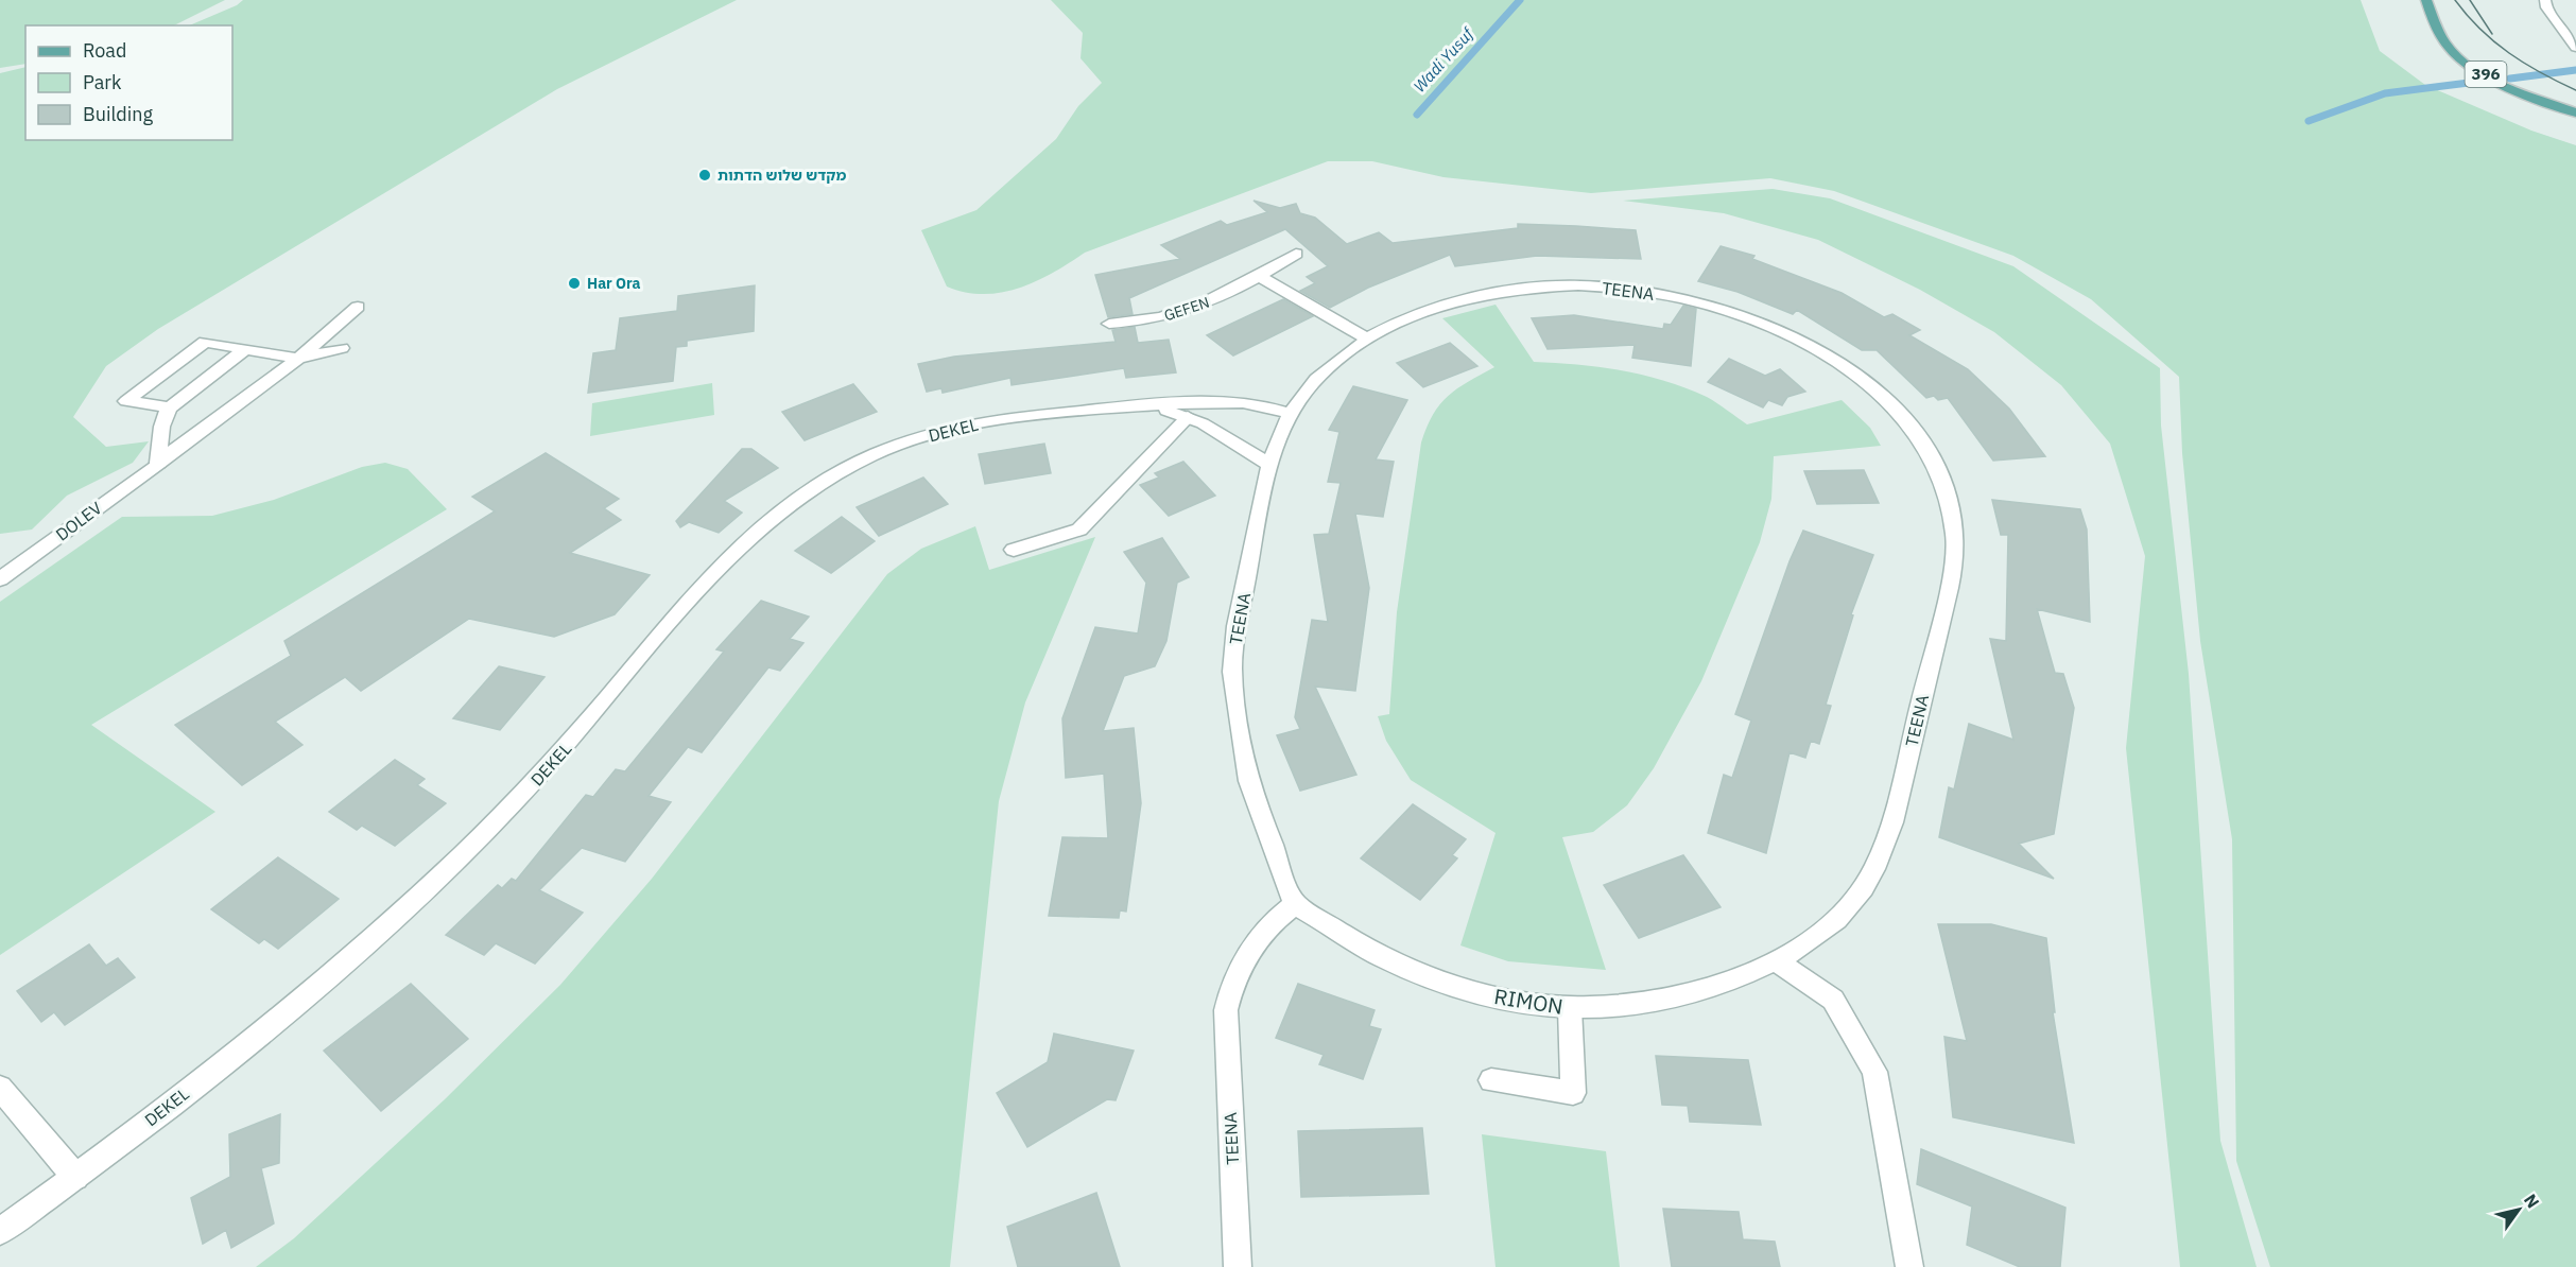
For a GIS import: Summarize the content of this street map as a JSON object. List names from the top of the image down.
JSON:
{
  "streets": {
    "main road": ["396"],
    "street": [
      "TEENA",
      "GEFEN",
      "DEKEL",
      "DOLEV",
      "RIMON"
    ]
  },
  "crossings": [
    ["TEENA", "DEKEL"],
    ["TEENA", "RIMON"]
  ],
  "water": ["Wadi Yusuf"],
  "places": ["מקדש שלוש הדתות", "Har Ora"],
  "legend": ["Road", "Park", "Building"],
  "north": "top right"
}
